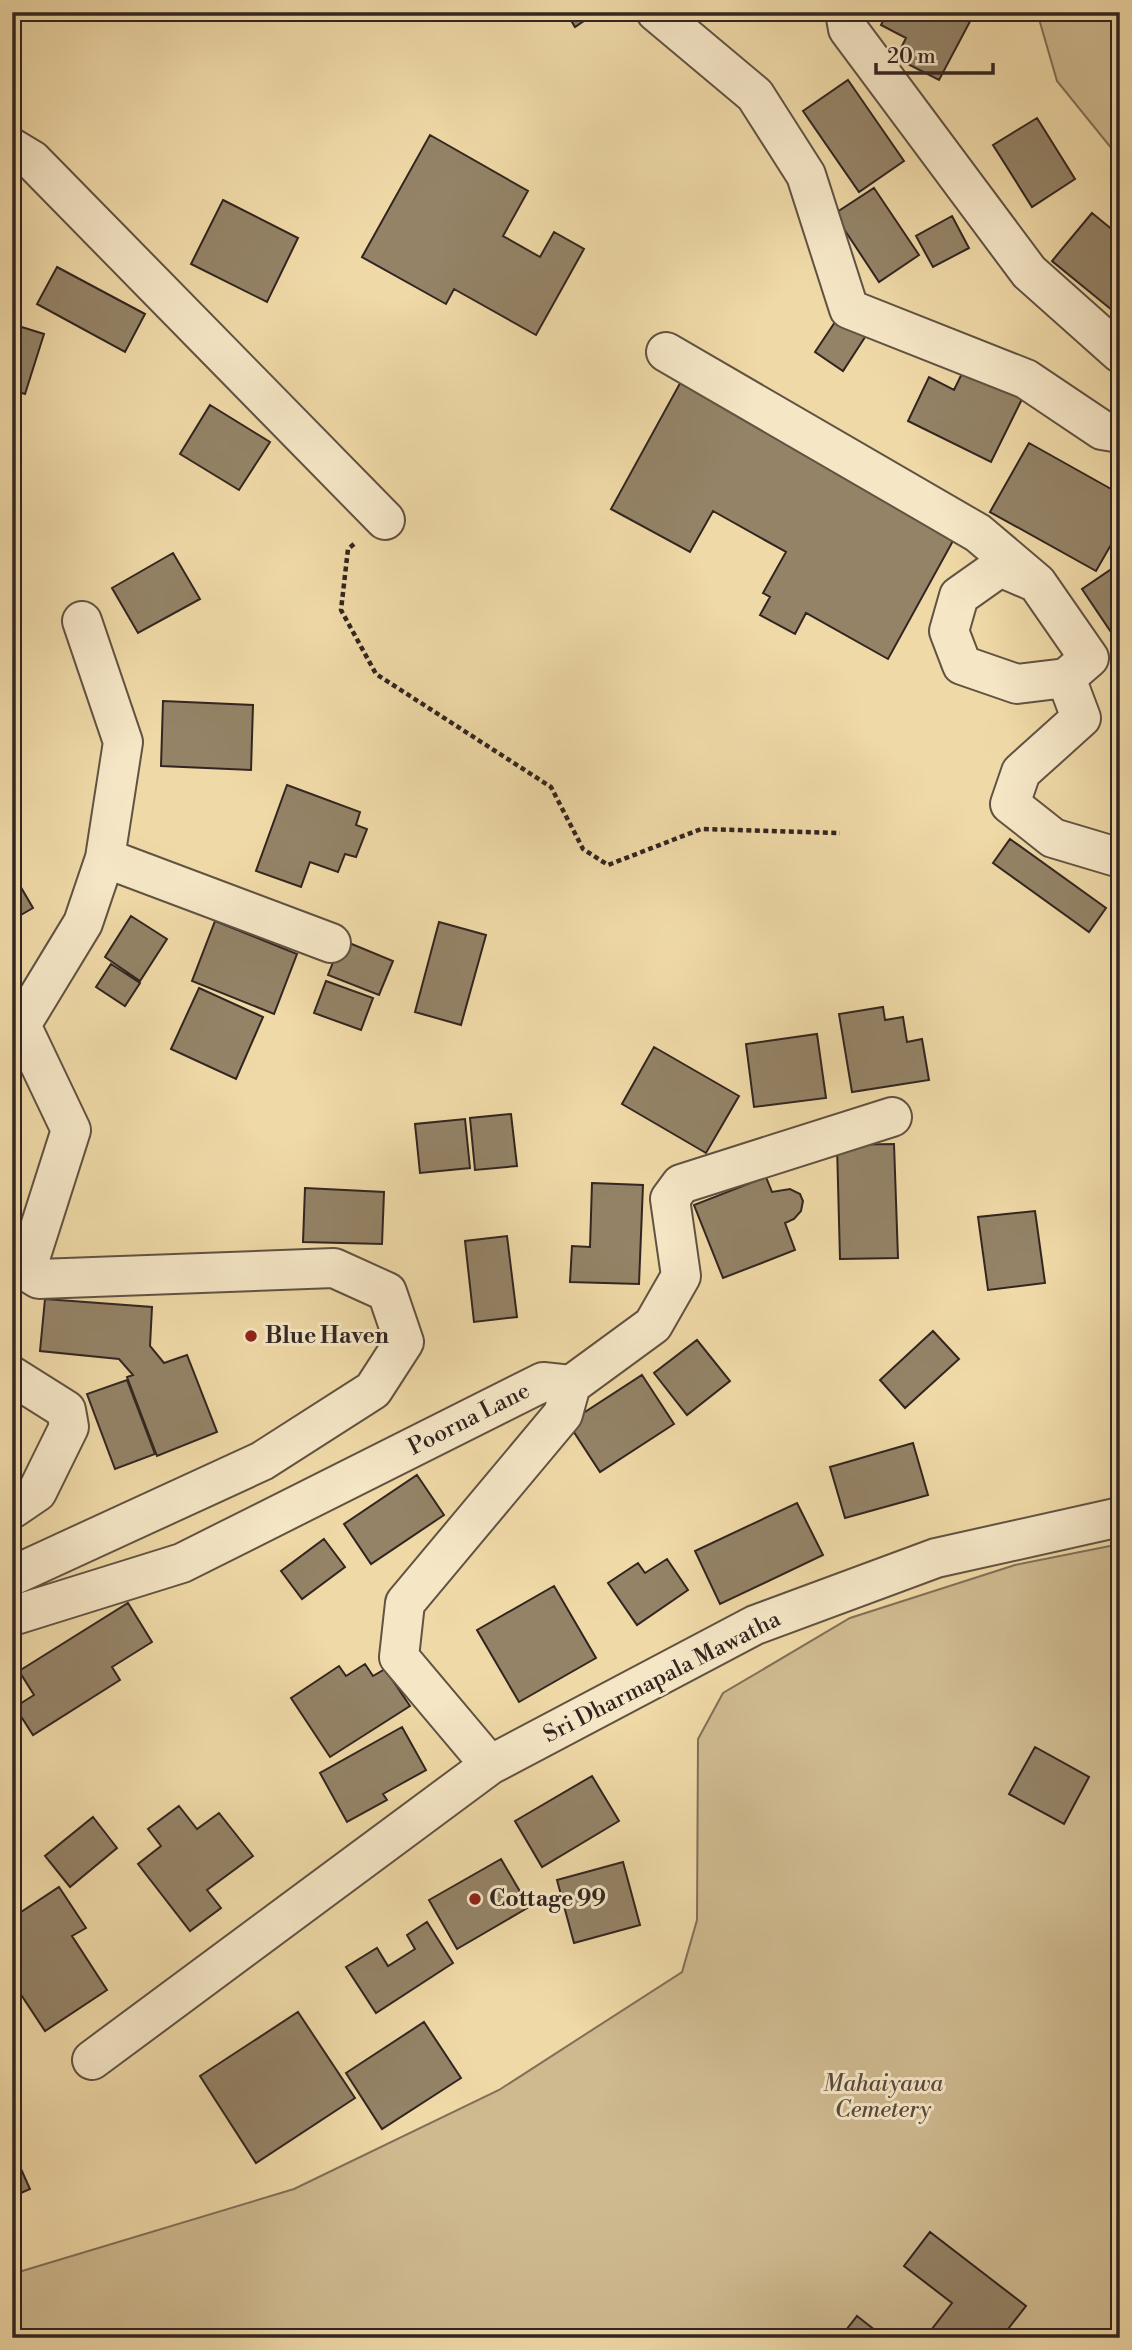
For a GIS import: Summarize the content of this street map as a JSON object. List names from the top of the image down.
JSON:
{
  "streets": {
    "street": ["Poorna Lane", "Sri Dharmapala Mawatha"]
  },
  "crossings": [
    ["Poorna Lane", "Sri Dharmapala Mawatha"]
  ],
  "parks": ["Mahaiyawa Cemetery"],
  "places": ["Blue Haven", "Cottage 99"],
  "scale_bar": "20 m"
}
